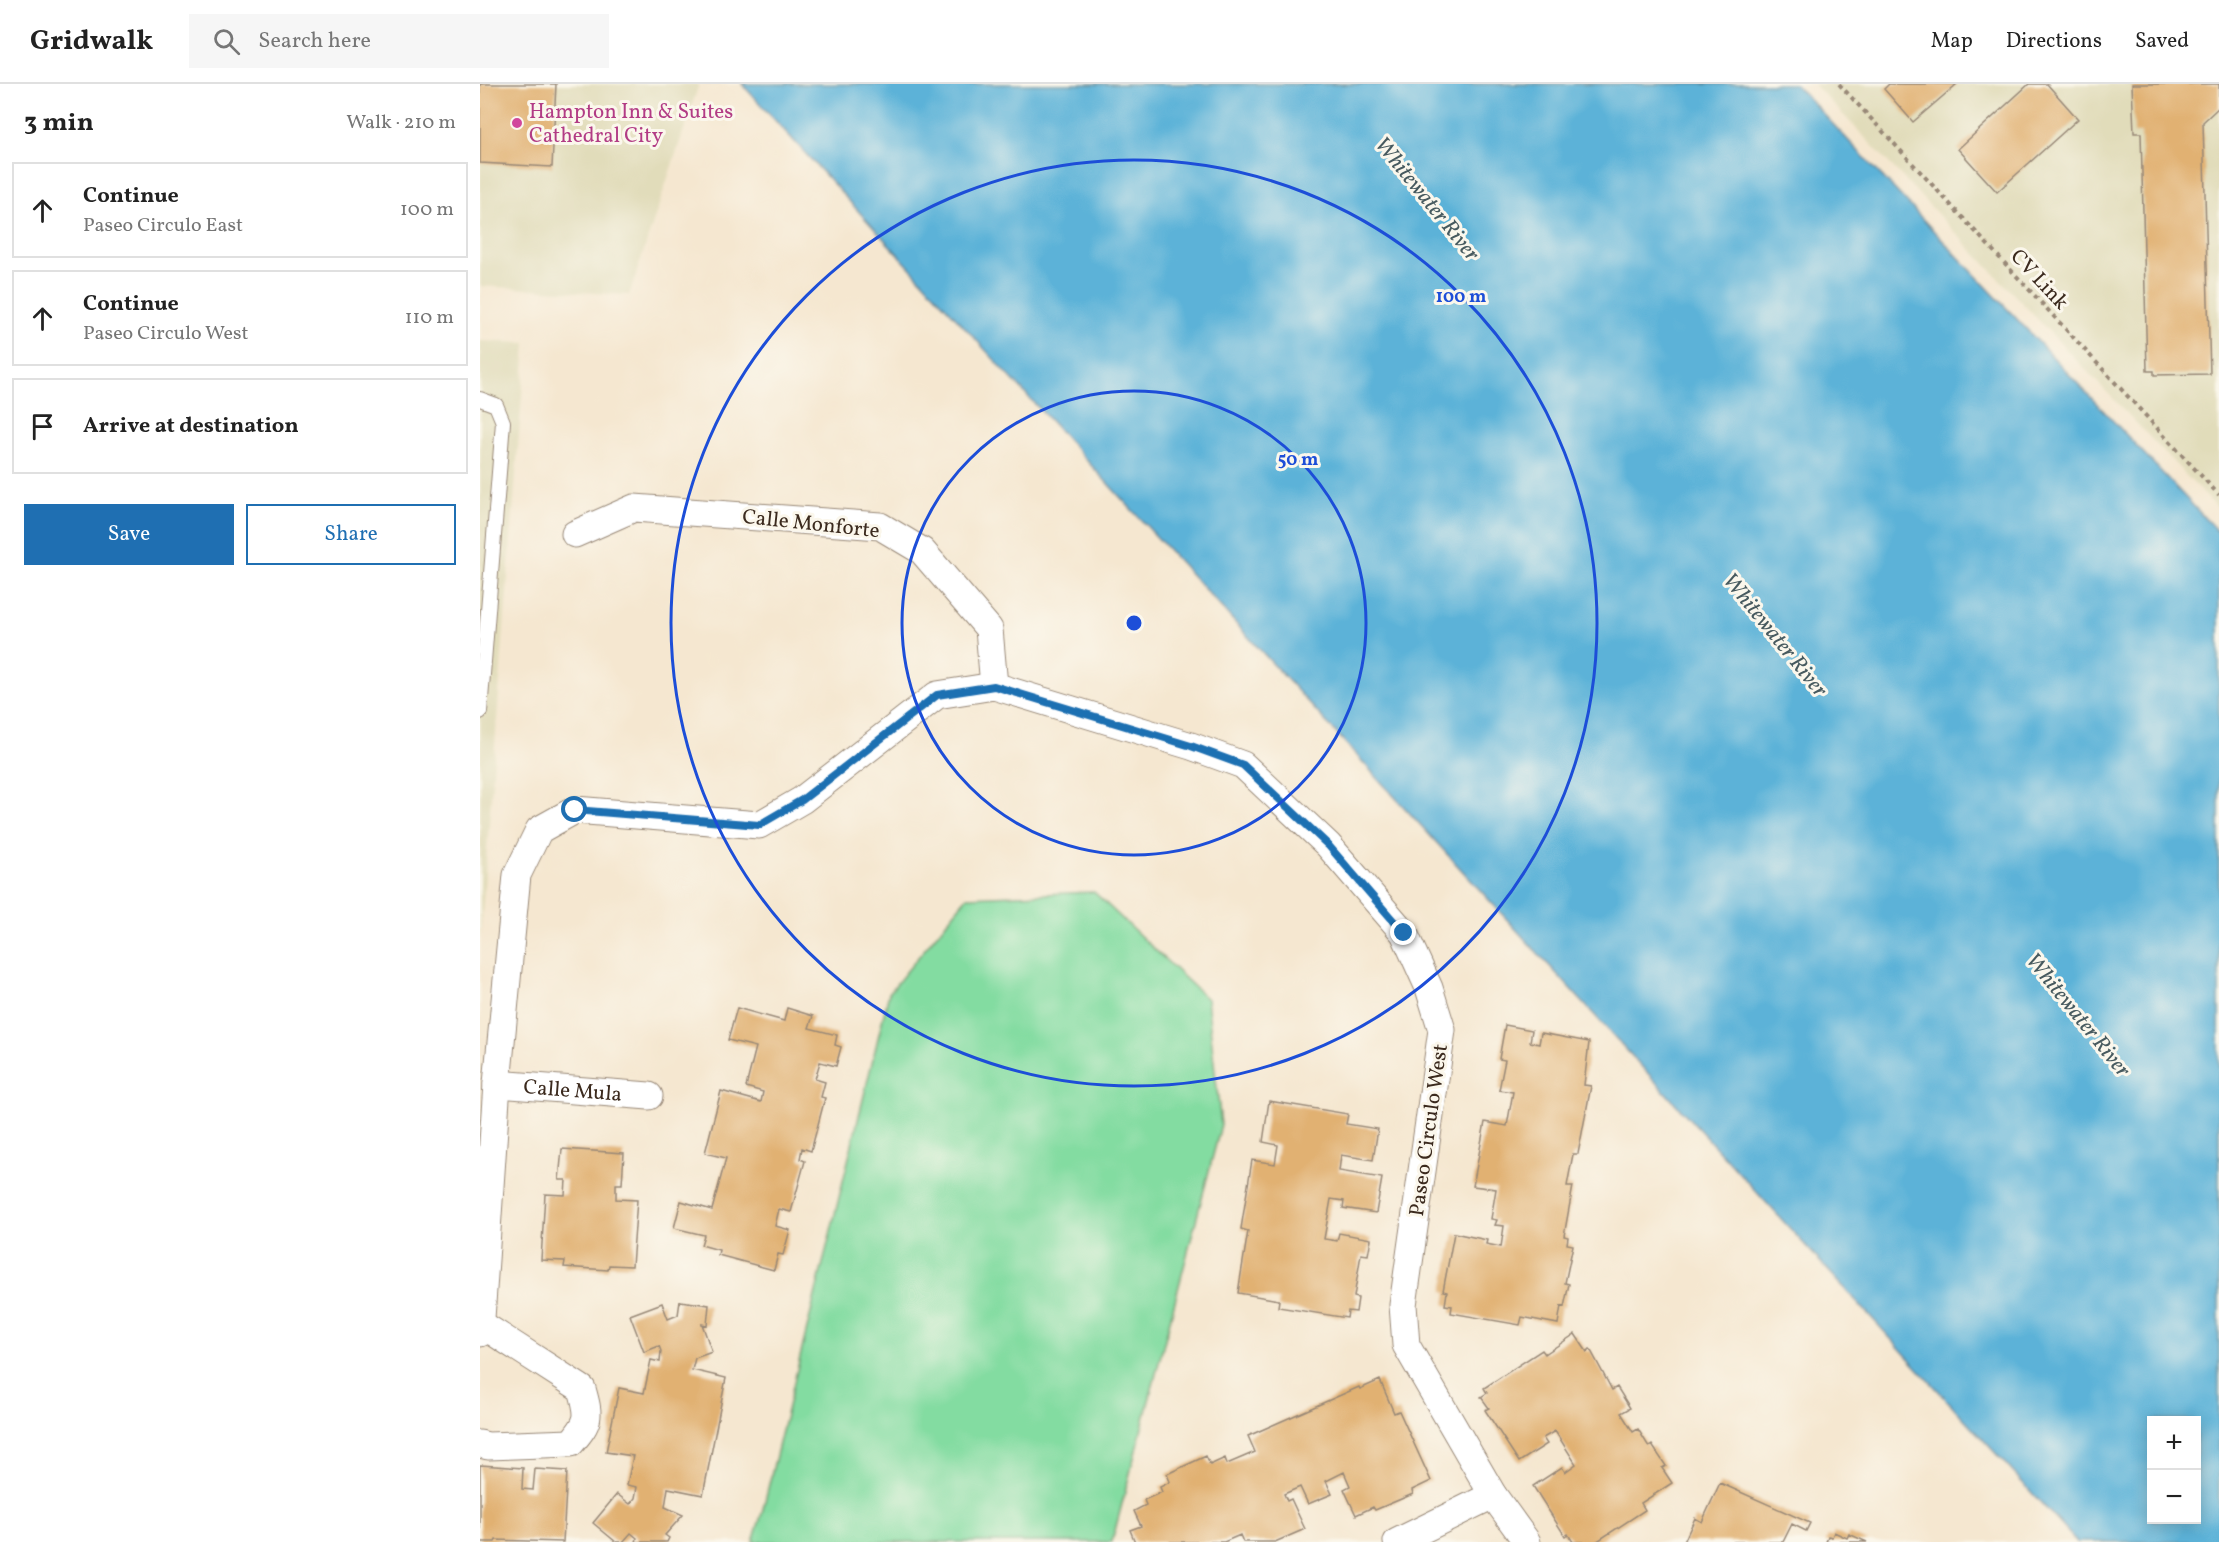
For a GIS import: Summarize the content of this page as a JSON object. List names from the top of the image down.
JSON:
{
  "streets": {
    "street": ["Calle Monforte", "Calle Mula", "Paseo Circulo West"],
    "path": ["CV Link"]
  },
  "crossings": [
    ["Calle Monforte", "Paseo Circulo West"]
  ],
  "water": ["Whitewater River"],
  "places": ["Hampton Inn & Suites Cathedral City"],
  "page": {
    "header": "Gridwalk",
    "search": "Search here",
    "nav": ["Map", "Directions", "Saved"],
    "heading": ["3 min", "Walk · 210 m"],
    "list": [
      ["Continue", "Paseo Circulo East", "100 m"],
      ["Continue", "Paseo Circulo West", "110 m"],
      "Arrive at destination"
    ],
    "buttons": ["Save", "Share"],
    "map_buttons": ["+", "−"]
  },
  "rings": ["100 m", "50 m"]
}
